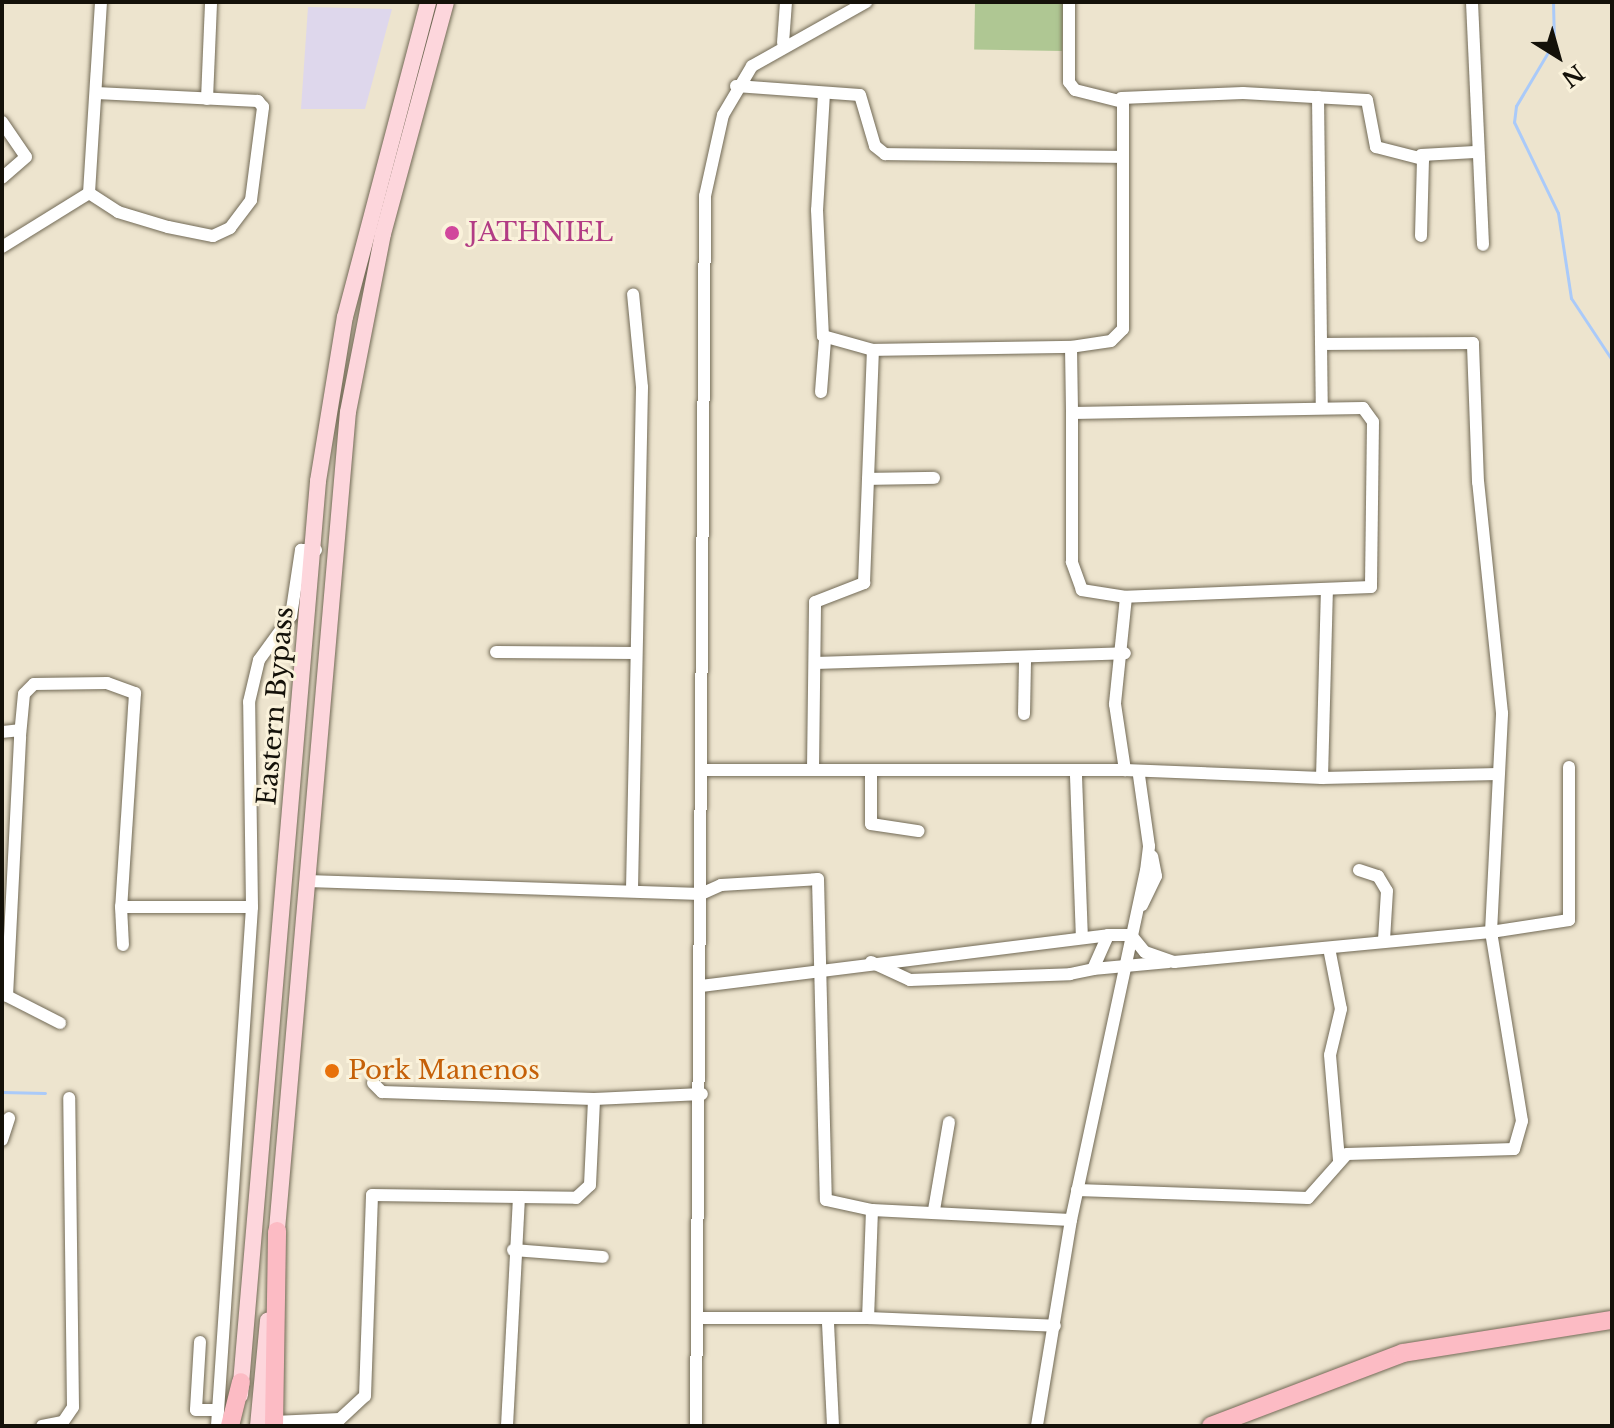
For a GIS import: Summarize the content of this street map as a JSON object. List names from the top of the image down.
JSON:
{
  "streets": {
    "main road": ["Eastern Bypass"]
  },
  "places": ["JATHNIEL", "Pork Manenos"],
  "north": "bottom right"
}
